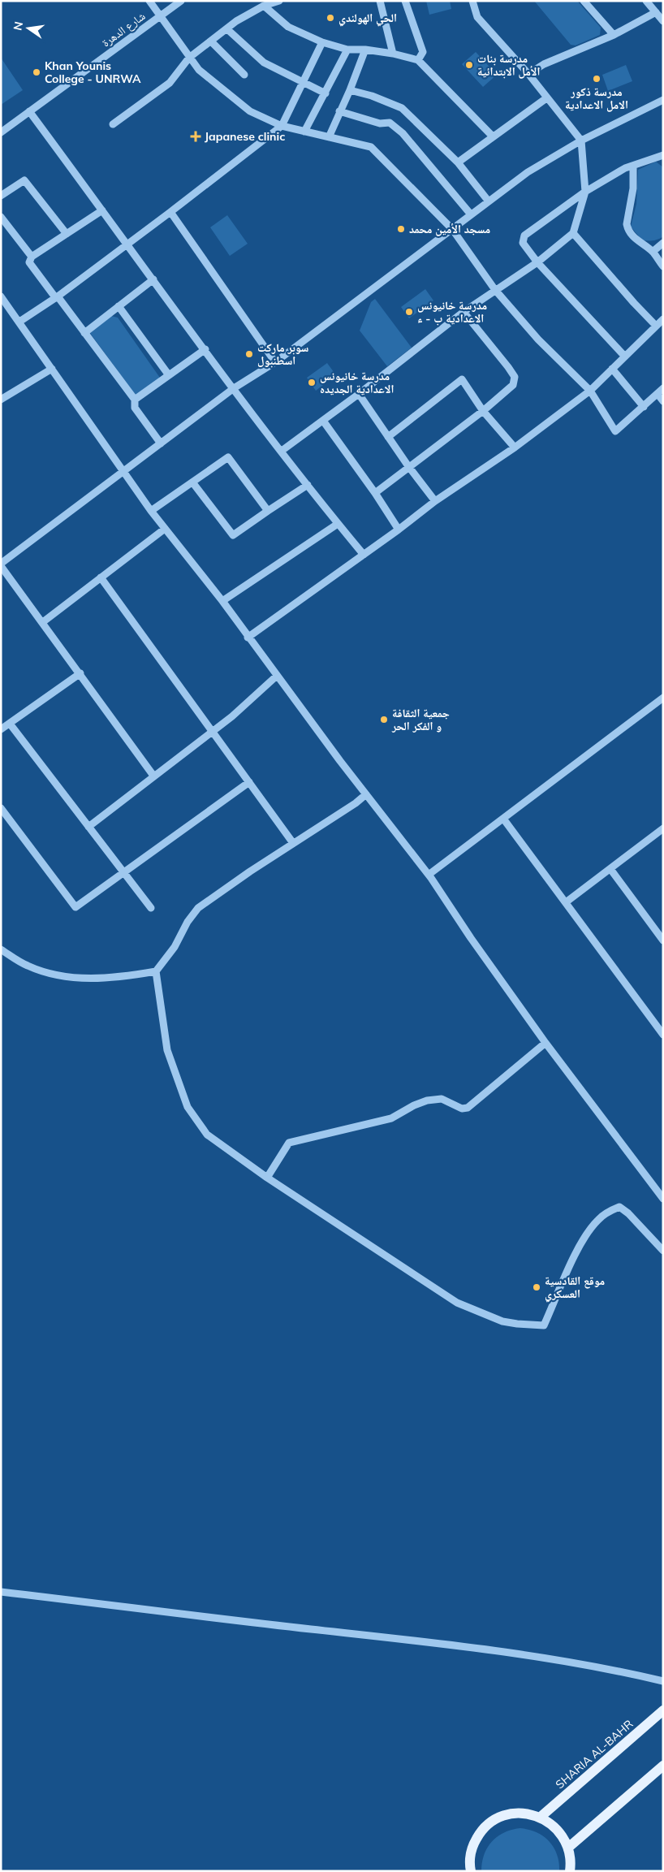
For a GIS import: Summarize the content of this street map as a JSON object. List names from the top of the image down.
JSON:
{
  "streets": {
    "main road": ["SHARIA AL-BAHR"],
    "street": ["شارع الدهرة"]
  },
  "places": {
    "other": [
      "الحي الهولندي",
      "مدرسة بنات الأمل الابتدائية",
      "Khan Younis College - UNRWA",
      "مدرسة ذكور الامل الاعدادية",
      "مسجد الأمين محمد",
      "مدرسة خانيونس الاعدادية ب - ء",
      "سوبر ماركت اسطنبول",
      "مدرسة خانيونس الاعدادية الجديده",
      "جمعية الثقافة و الفكر الحر",
      "موقع القادسية العسكري"
    ],
    "health": ["Japanese clinic"]
  },
  "north": "left"
}
